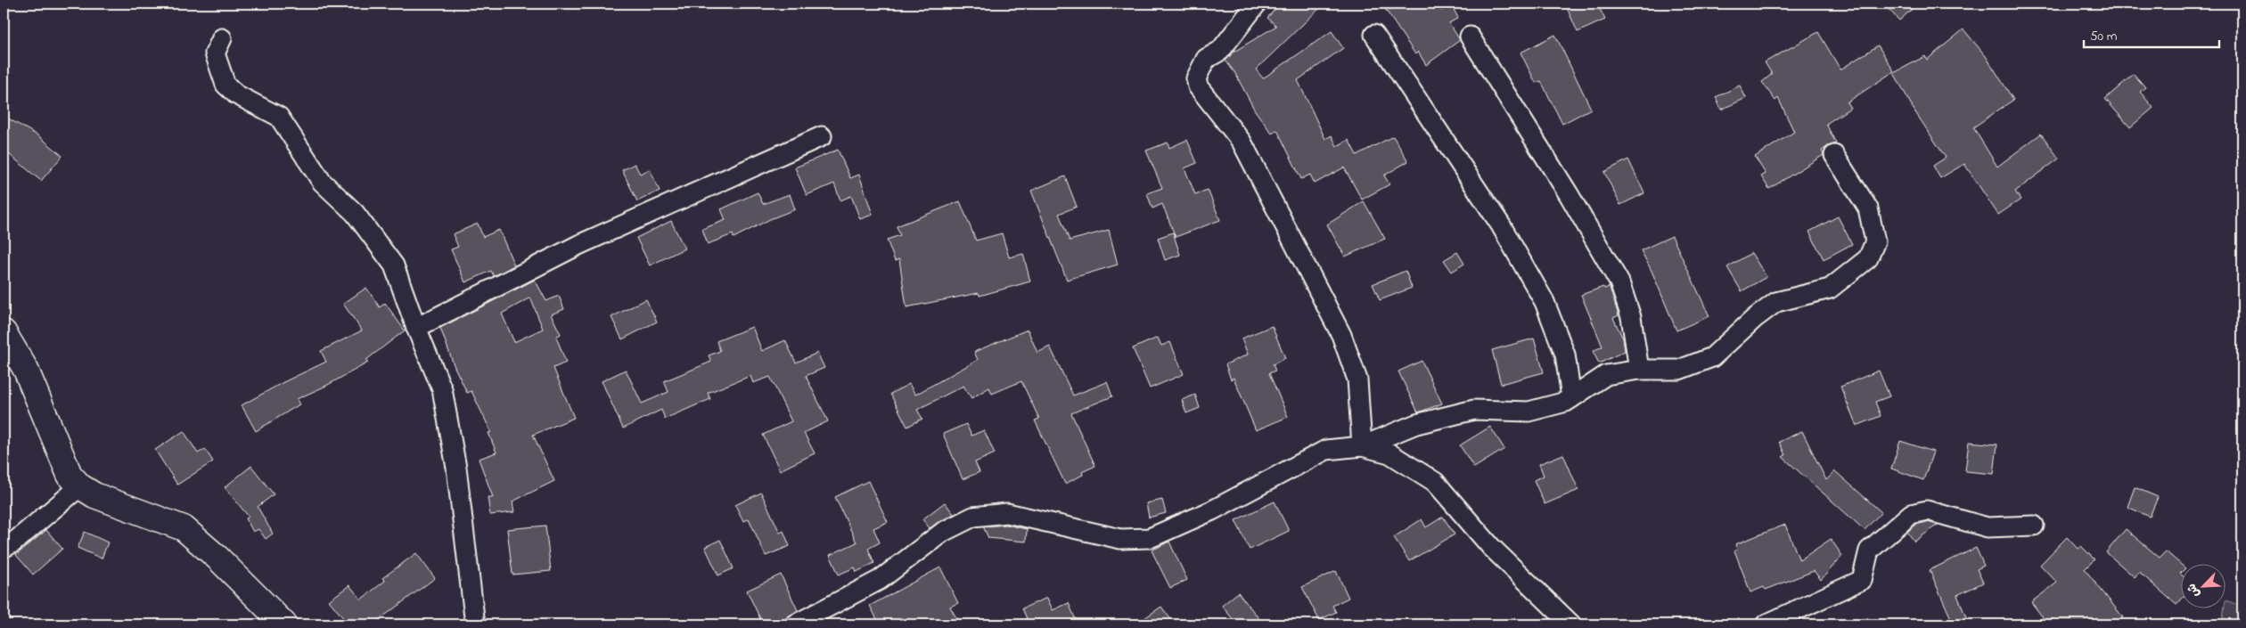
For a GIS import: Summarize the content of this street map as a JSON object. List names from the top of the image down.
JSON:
{
  "scale_bar": "50 m",
  "north": "bottom left"
}
